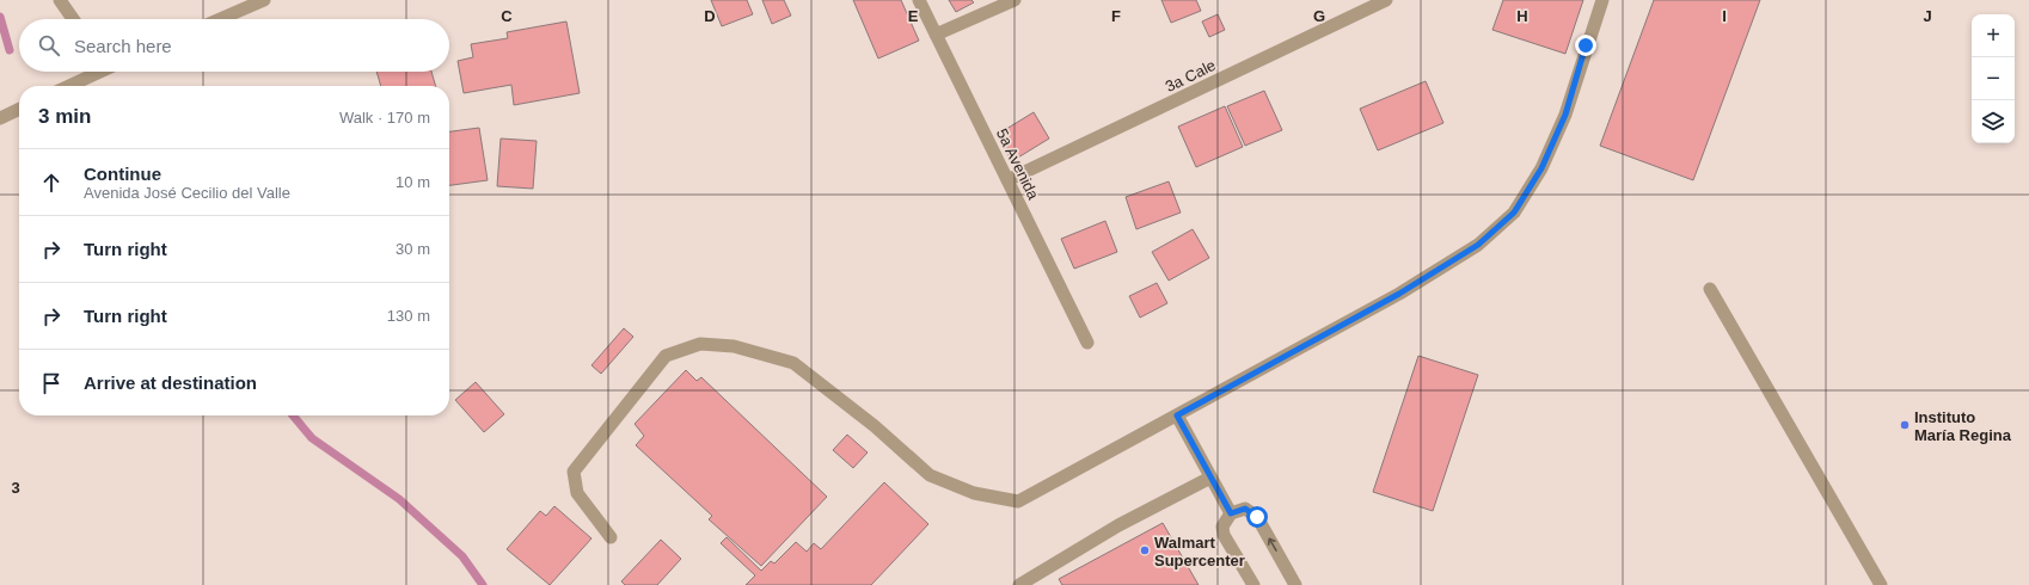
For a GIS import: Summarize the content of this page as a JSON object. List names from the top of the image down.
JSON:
{
  "streets": {
    "street": ["3a Cale", "5a Avenida"]
  },
  "crossings": [
    ["3a Cale", "5a Avenida"]
  ],
  "places": ["Instituto María Regina", "Walmart Supercenter"],
  "page": {
    "map_buttons": ["+", "−"],
    "search": "Search here",
    "heading": ["3 min", "Walk · 170 m"],
    "list": [
      ["Continue", "Avenida José Cecilio del Valle", "10 m"],
      ["Turn right", "30 m"],
      ["Turn right", "130 m"],
      "Arrive at destination"
    ]
  },
  "grid": {
    "columns": [
      "C",
      "D",
      "E",
      "F",
      "G",
      "H",
      "I",
      "J"
    ],
    "rows": ["3"]
  }
}
